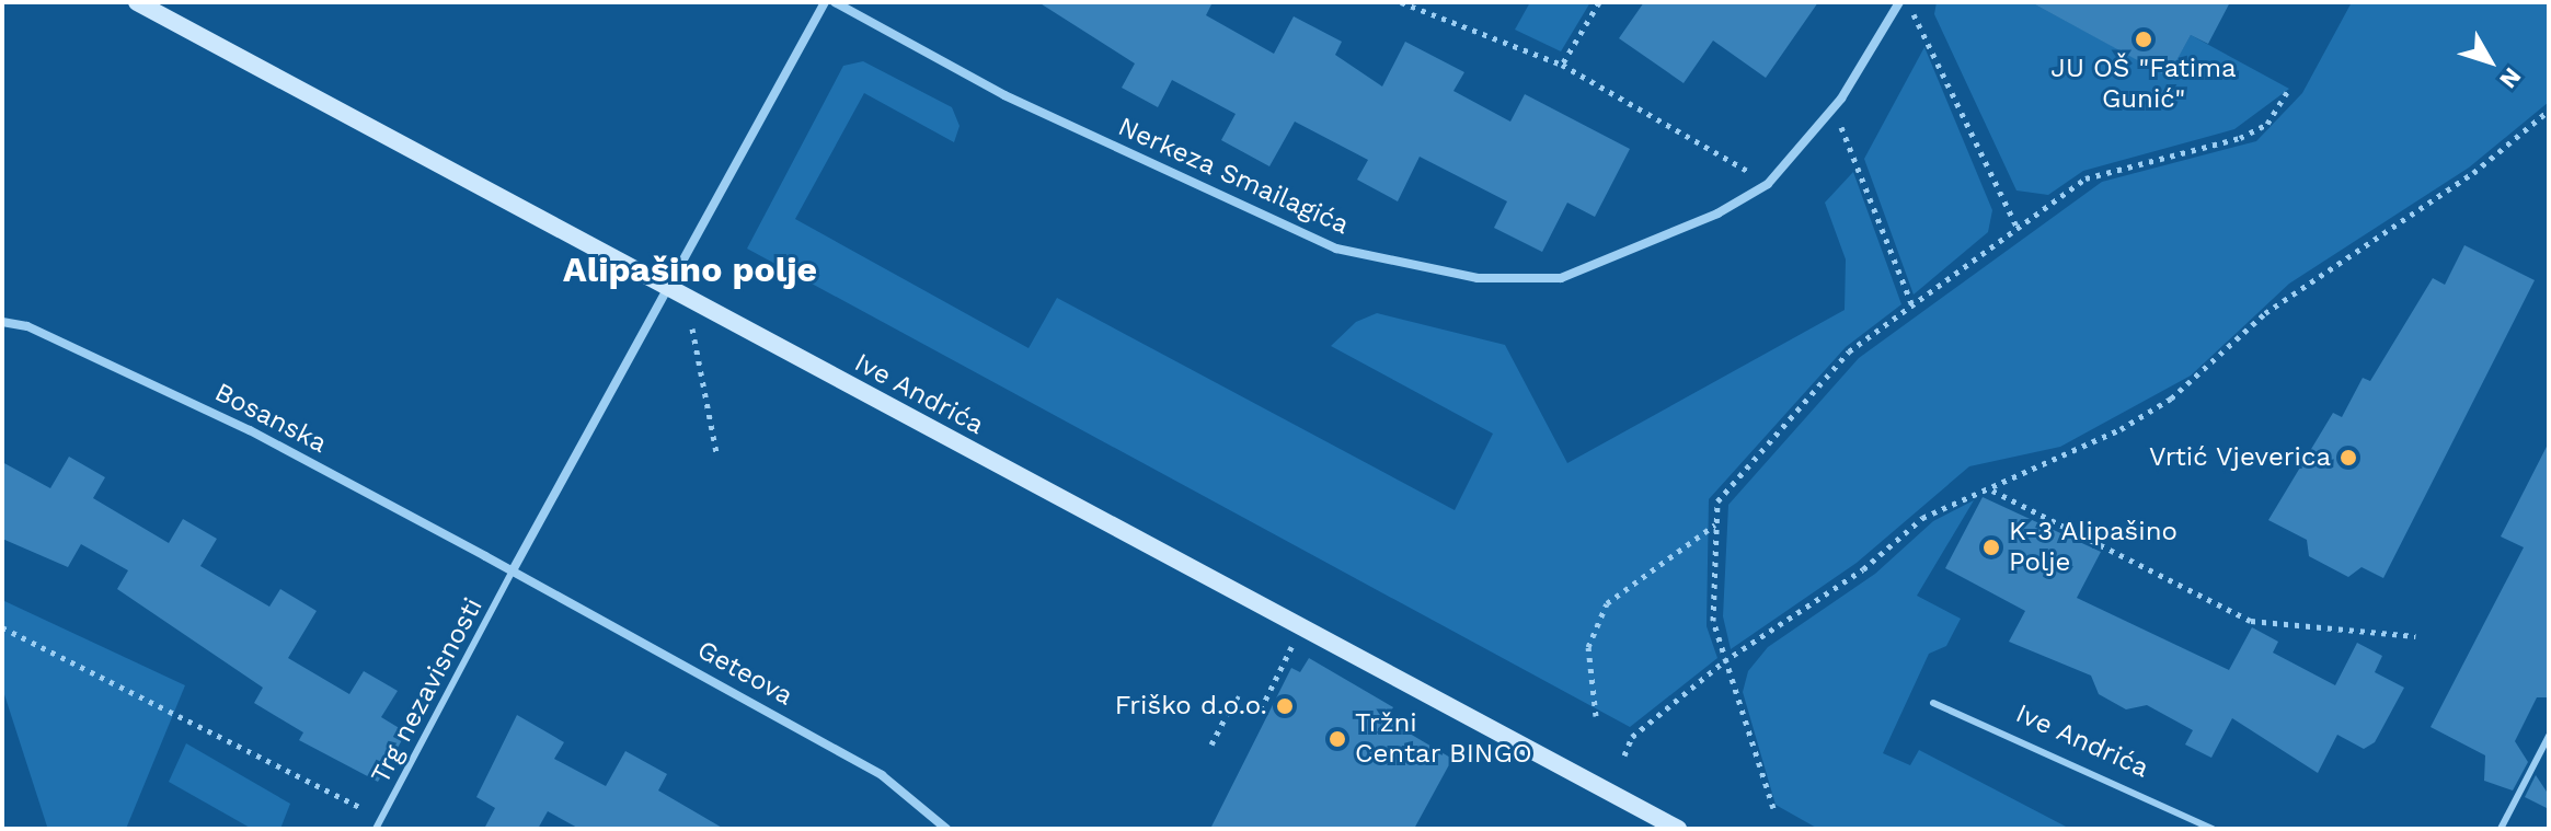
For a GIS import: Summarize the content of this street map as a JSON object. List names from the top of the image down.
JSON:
{
  "streets": {
    "main road": ["Ive Andrića"],
    "street": ["Nerkeza Smailagića", "Bosanska", "Geteova"],
    "lane": ["Trg nezavisnosti"]
  },
  "crossings": [
    ["Bosanska", "Geteova"],
    ["Bosanska", "Trg nezavisnosti"],
    ["Geteova", "Trg nezavisnosti"]
  ],
  "districts": ["Alipašino polje"],
  "places": [
    "JU OŠ \"Fatima Gunić\"",
    "Vrtić Vjeverica",
    "K-3 Alipašino Polje",
    "Friško d.o.o.",
    "Tržni Centar BINGO"
  ],
  "north": "bottom right"
}
